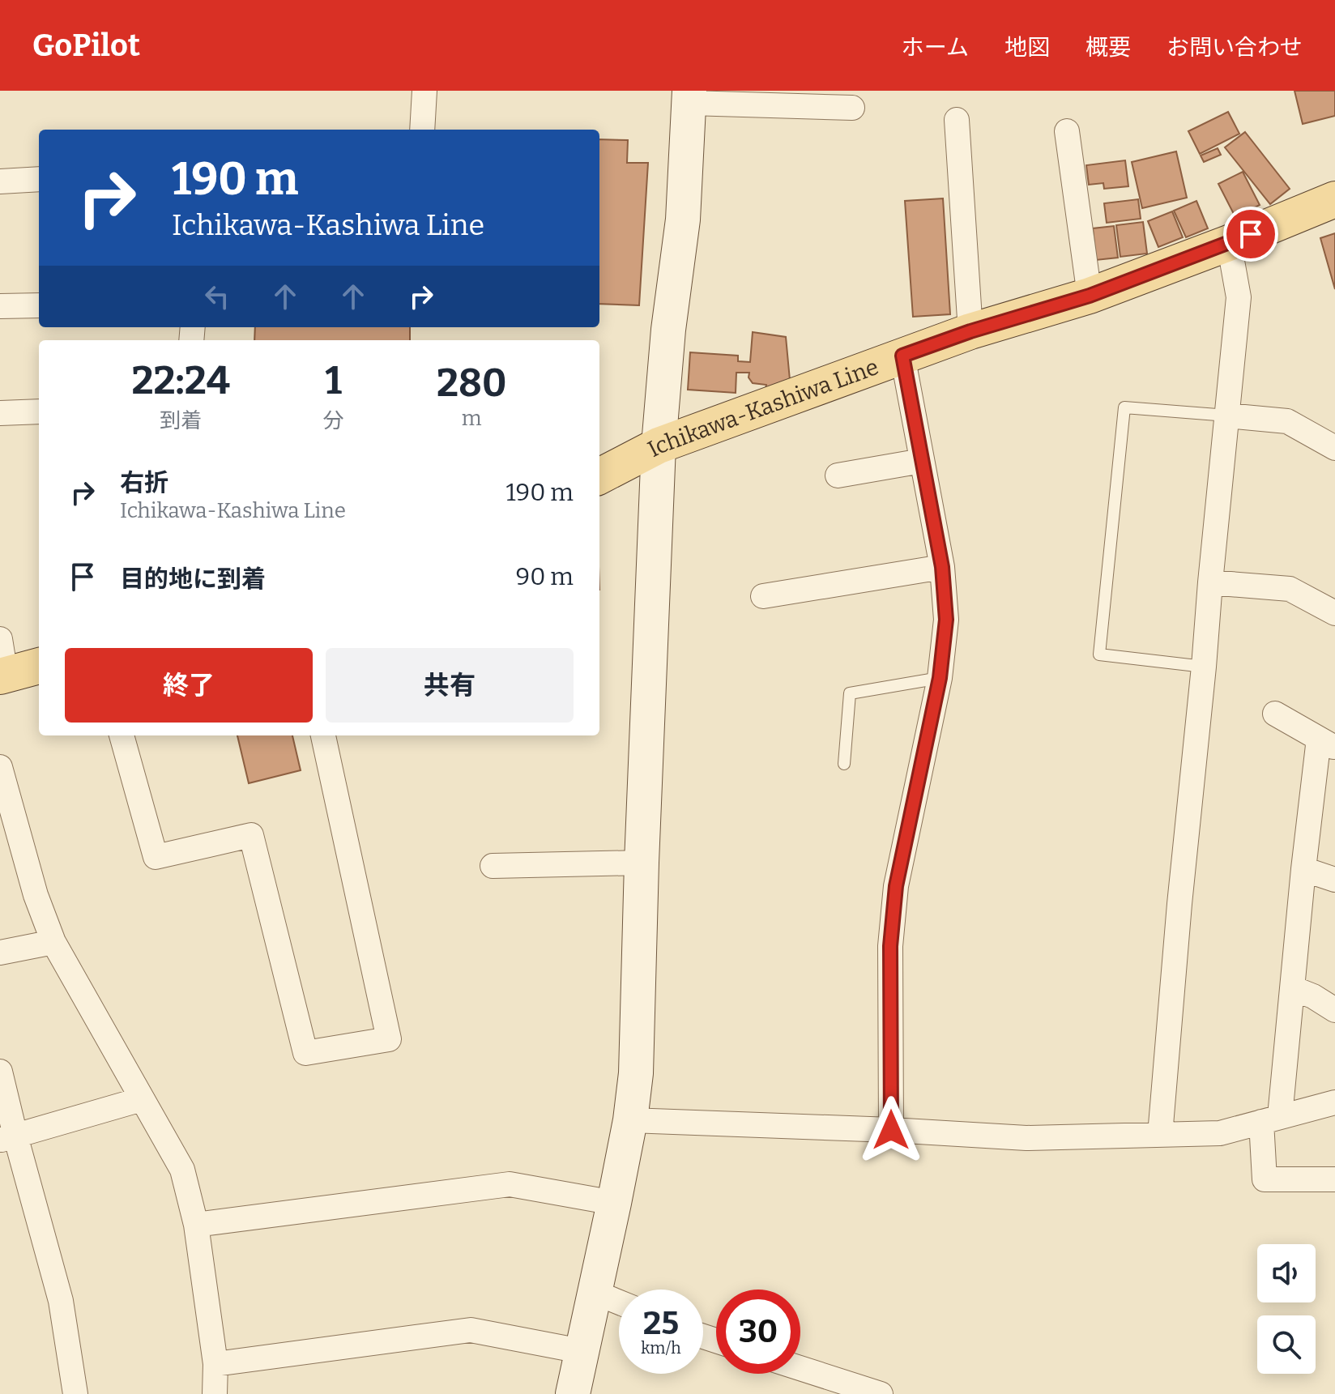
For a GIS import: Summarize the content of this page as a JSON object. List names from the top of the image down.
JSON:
{
  "streets": {
    "main road": ["Ichikawa-Kashiwa Line"]
  },
  "page": {
    "header": "GoPilot",
    "nav": [
      "ホーム",
      "地図",
      "概要",
      "お問い合わせ"
    ],
    "turn": ["190 m", "Ichikawa-Kashiwa Line"],
    "eta": [
      "22:24",
      "到着",
      "1",
      "分",
      "280",
      "m"
    ],
    "list": [
      {
        "name": "右折",
        "note": "Ichikawa-Kashiwa Line",
        "value": "190 m"
      },
      {
        "name": "目的地に到着",
        "value": "90 m"
      }
    ],
    "buttons": ["終了", "共有"],
    "speed": "25 km/h",
    "limit": "30"
  }
}
